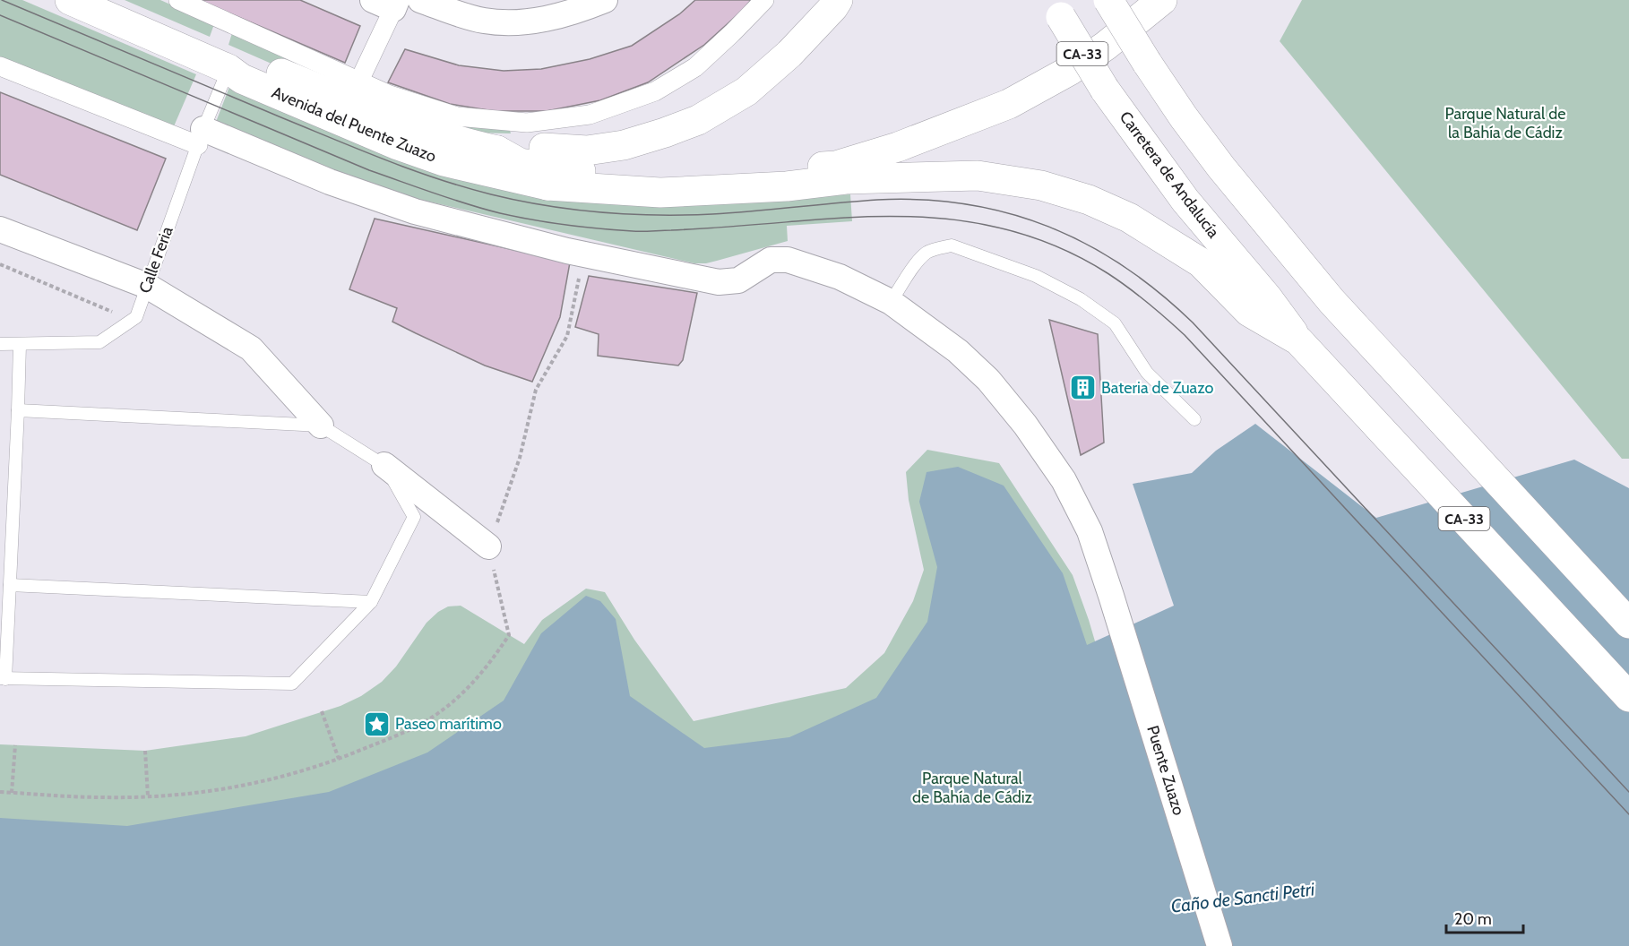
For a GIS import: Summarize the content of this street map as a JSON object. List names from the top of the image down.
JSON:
{
  "streets": {
    "main road": ["CA-33", "Avenida del Puente Zuazo", "Carretera de Andalucía"],
    "street": ["Puente Zuazo"],
    "lane": ["Calle Feria"]
  },
  "crossings": [
    ["CA-33", "Avenida del Puente Zuazo"],
    ["CA-33", "Carretera de Andalucía"],
    ["Avenida del Puente Zuazo", "Carretera de Andalucía"],
    ["Avenida del Puente Zuazo", "Calle Feria"]
  ],
  "water": ["Caño de Sancti Petri"],
  "parks": ["Parque Natural de la Bahía de Cádiz", "Parque Natural de Bahía de Cádiz"],
  "places": {
    "building": ["Bateria de Zuazo"],
    "place": ["Paseo marítimo"]
  },
  "scale_bar": "20 m"
}
